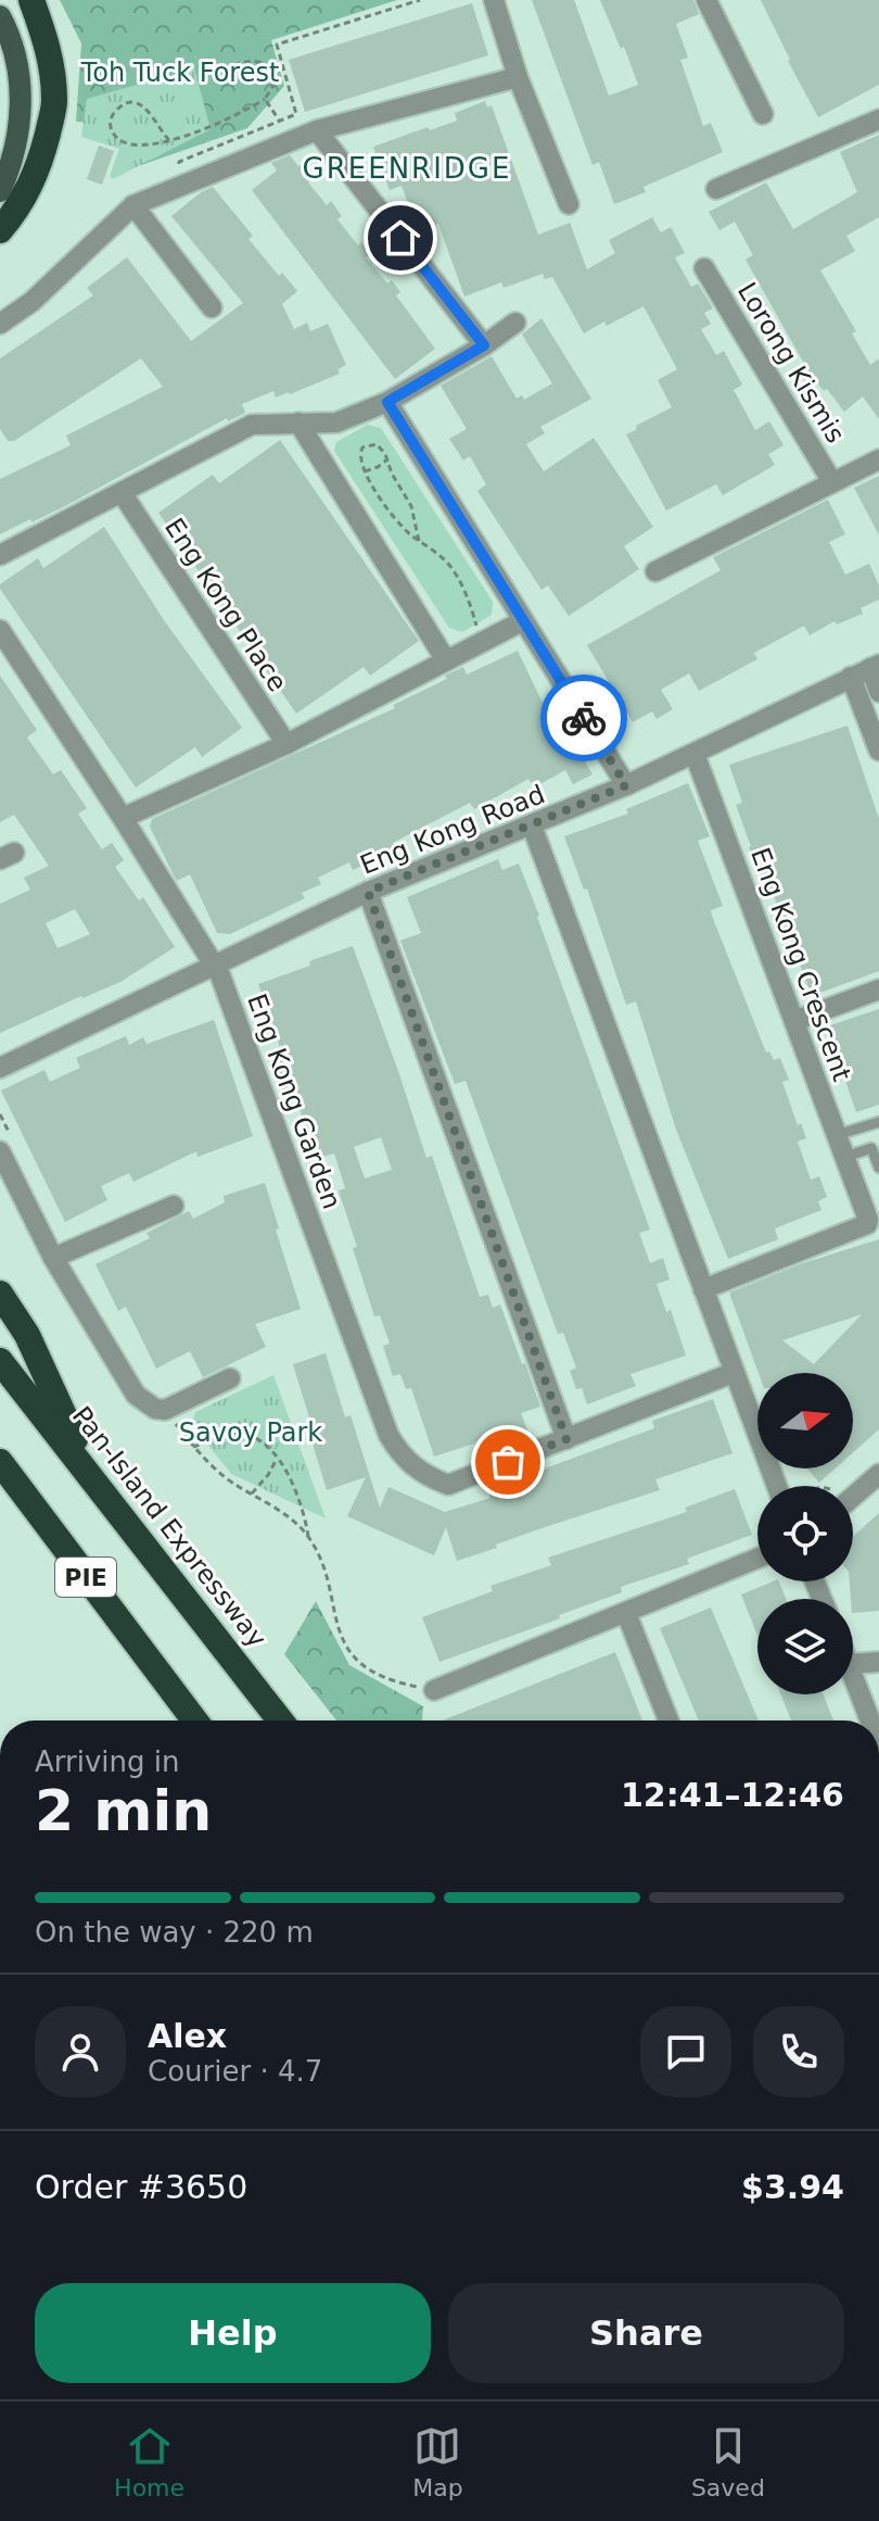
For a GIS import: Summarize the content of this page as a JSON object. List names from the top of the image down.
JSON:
{
  "streets": {
    "highway": ["Pan-Island Expressway", "PIE"],
    "street": [
      "Lorong Kismis",
      "Eng Kong Place",
      "Eng Kong Road",
      "Eng Kong Crescent",
      "Eng Kong Garden"
    ]
  },
  "crossings": [
    ["Eng Kong Road", "Eng Kong Crescent"],
    ["Eng Kong Road", "Eng Kong Garden"]
  ],
  "districts": ["GREENRIDGE"],
  "parks": ["Toh Tuck Forest", "Savoy Park"],
  "north": "right",
  "page": {
    "heading": ["2 min", "Arriving in", "12:41–12:46"],
    "panel": [
      "Alex",
      "Courier · 4.7",
      "Order #3650",
      "$3.94"
    ],
    "bar": "On the way · 220 m",
    "buttons": ["Help", "Share"],
    "tabs": ["Home", "Map", "Saved"]
  }
}
